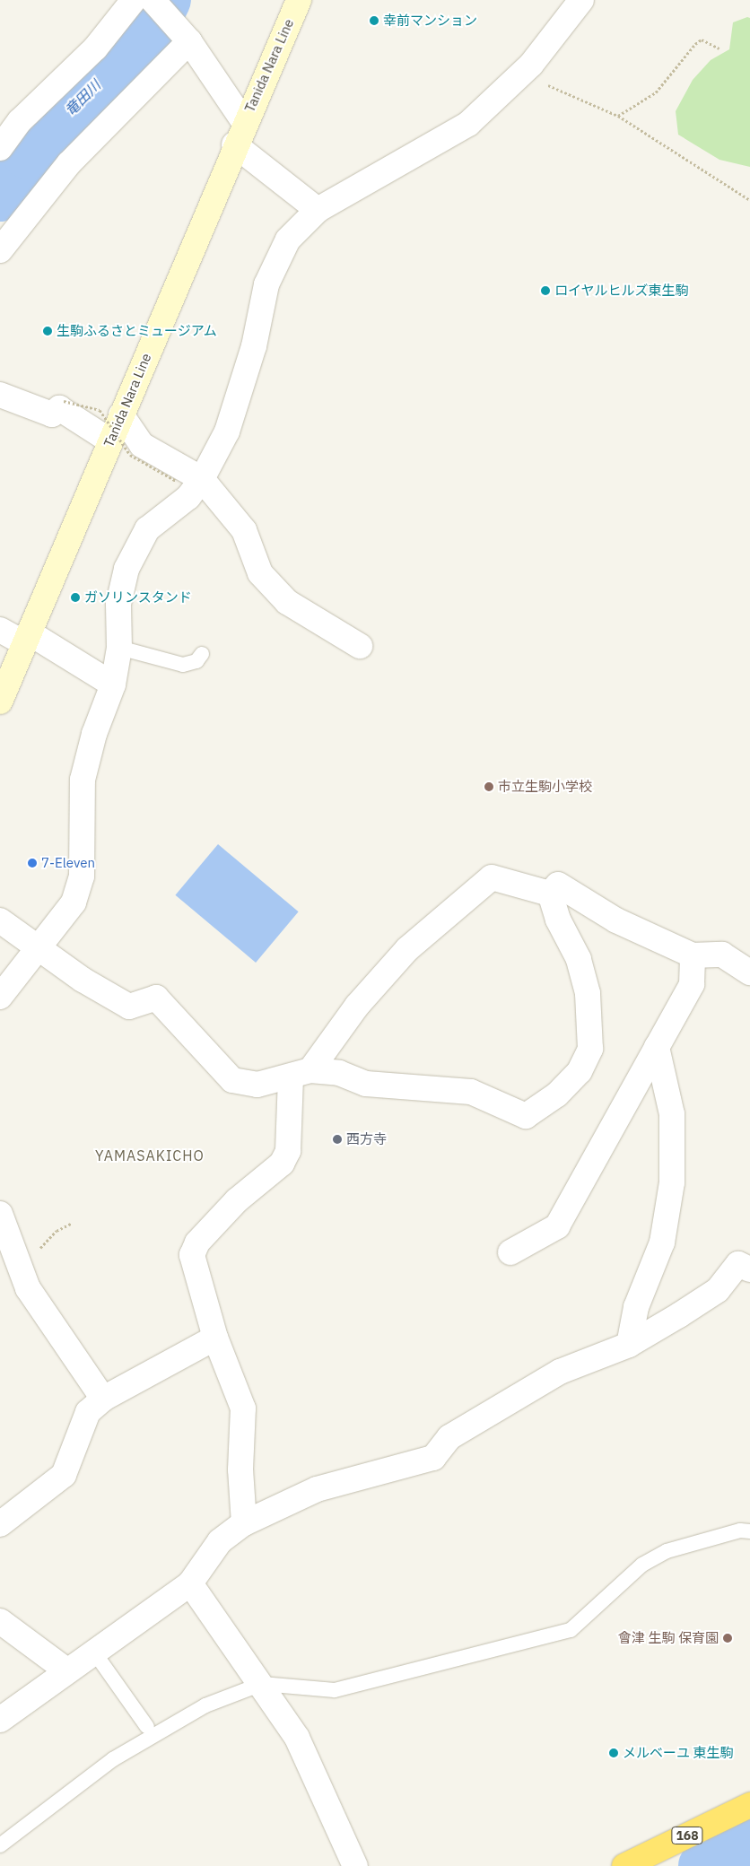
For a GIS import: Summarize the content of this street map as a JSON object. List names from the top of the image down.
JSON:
{
  "streets": {
    "highway": ["168"],
    "main road": ["Tanida Nara Line"]
  },
  "districts": ["YAMASAKICHO"],
  "water": ["竜田川"],
  "places": [
    "幸前マンション",
    "ロイヤルヒルズ東生駒",
    "生駒ふるさとミュージアム",
    "ガソリンスタンド",
    "市立生駒小学校",
    "7-Eleven",
    "西方寺",
    "會津 生駒 保育園",
    "メルベーユ 東生駒"
  ]
}
